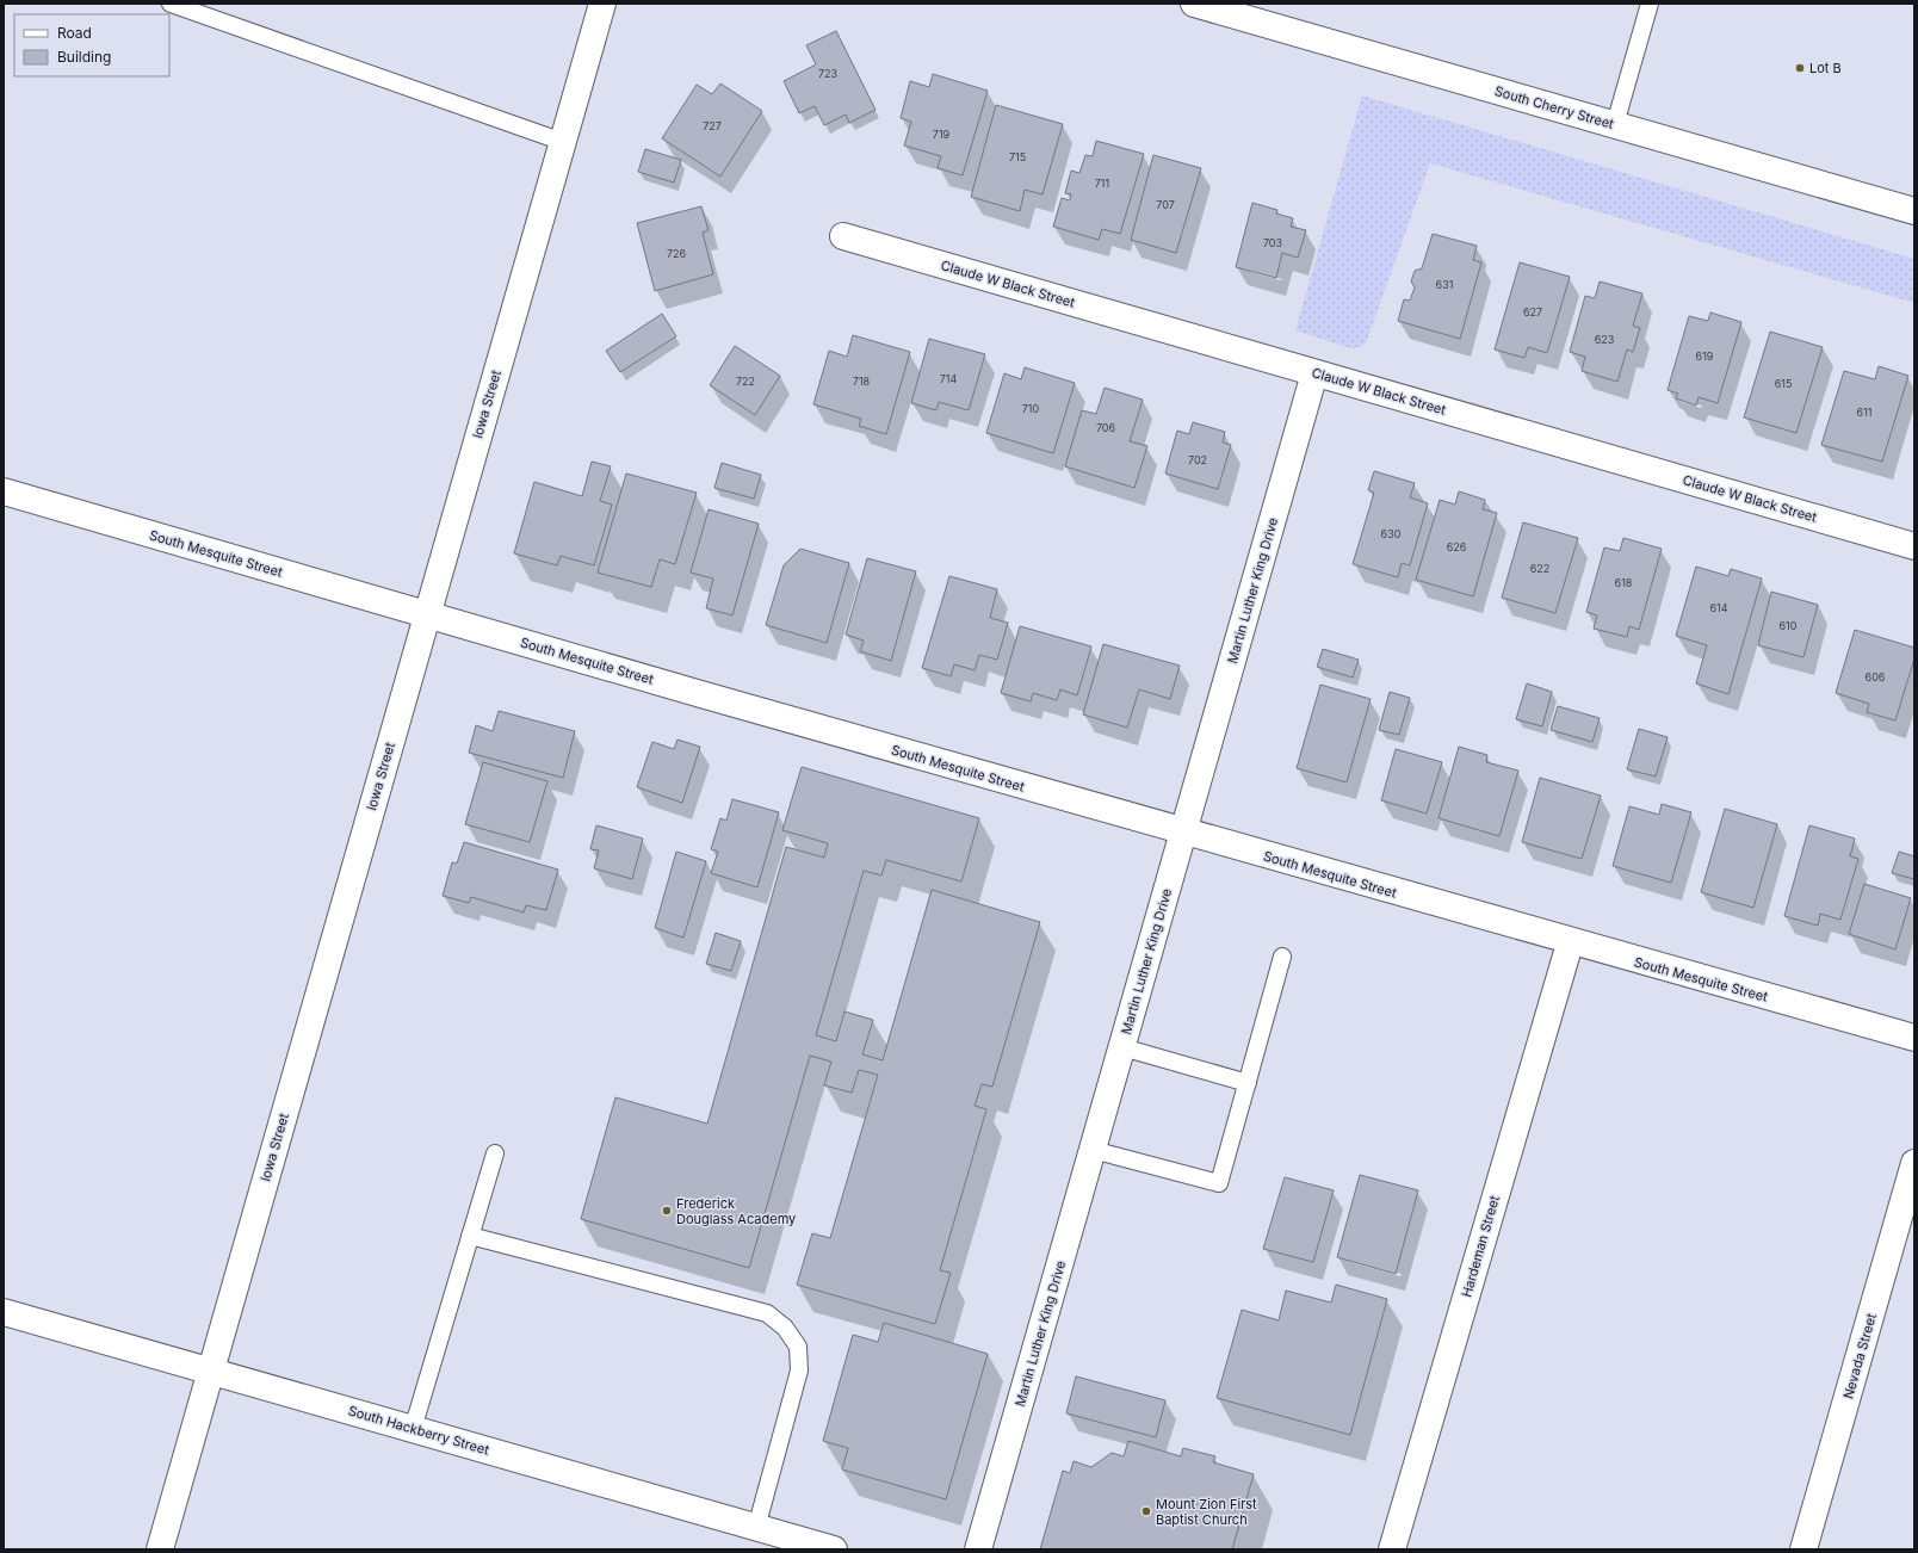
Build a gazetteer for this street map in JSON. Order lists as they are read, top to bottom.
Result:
{
  "streets": {
    "street": [
      "South Cherry Street",
      "Claude W Black Street",
      "Iowa Street",
      "South Mesquite Street",
      "Martin Luther King Drive",
      "Hardeman Street",
      "Nevada Street",
      "South Hackberry Street"
    ]
  },
  "crossings": [
    ["Claude W Black Street", "Martin Luther King Drive"],
    ["Iowa Street", "South Mesquite Street"],
    ["Iowa Street", "South Hackberry Street"],
    ["South Mesquite Street", "Martin Luther King Drive"],
    ["South Mesquite Street", "Hardeman Street"]
  ],
  "places": ["Lot B", "Frederick Douglass Academy", "Mount Zion First Baptist Church"],
  "house_numbers": [
    "723",
    "727",
    "719",
    "715",
    "711",
    "707",
    "703",
    "726",
    "631",
    "627",
    "623",
    "619",
    "714",
    "722",
    "718",
    "615",
    "710",
    "611",
    "706",
    "702",
    "630",
    "626",
    "622",
    "618",
    "614",
    "610",
    "606"
  ],
  "legend": ["Road", "Building"]
}
